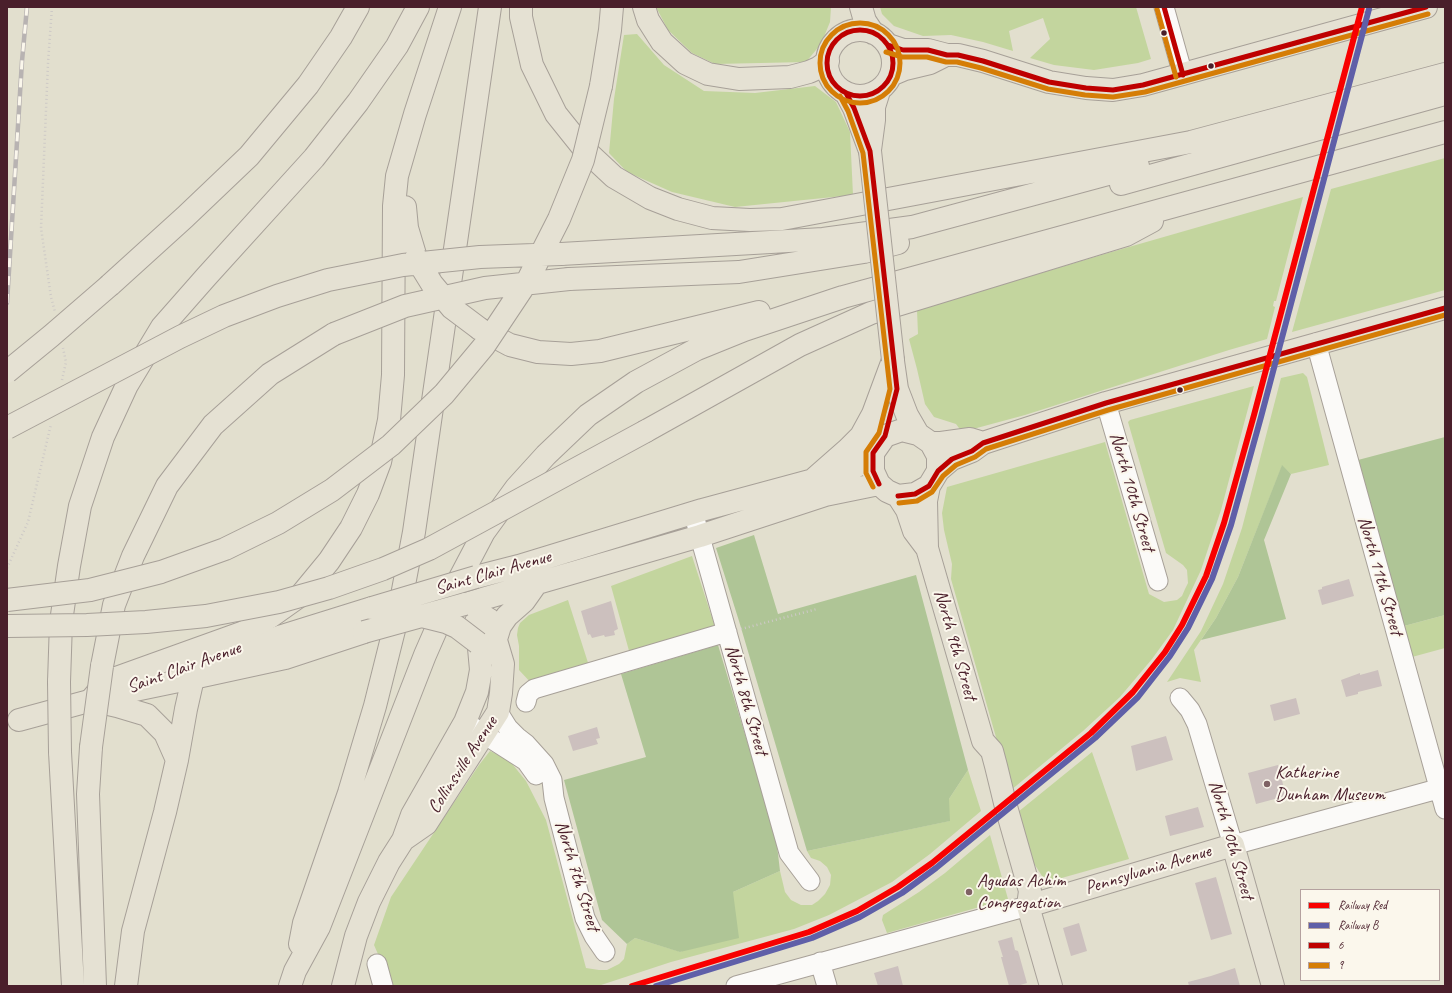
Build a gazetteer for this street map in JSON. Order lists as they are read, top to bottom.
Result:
{
  "streets": {
    "main road": [
      "North 10th Street",
      "Saint Clair Avenue",
      "North 9th Street",
      "Collinsville Avenue",
      "Pennsylvania Avenue"
    ],
    "street": ["North 11th Street", "North 8th Street", "North 7th Street"]
  },
  "crossings": [
    ["North 10th Street", "Pennsylvania Avenue"],
    ["Saint Clair Avenue", "North 9th Street"],
    ["Saint Clair Avenue", "North 8th Street"],
    ["Saint Clair Avenue", "Collinsville Avenue"],
    ["North 11th Street", "Pennsylvania Avenue"],
    ["North 9th Street", "Pennsylvania Avenue"],
    ["Collinsville Avenue", "North 7th Street"]
  ],
  "places": ["Katherine Dunham Museum", "Agudas Achim Congregation"],
  "lines": [
    "rail line Red",
    "transit line 6",
    "rail line B",
    "transit line 9"
  ],
  "legend": [
    "Railway Red",
    "Railway B",
    "6",
    "9"
  ]
}
